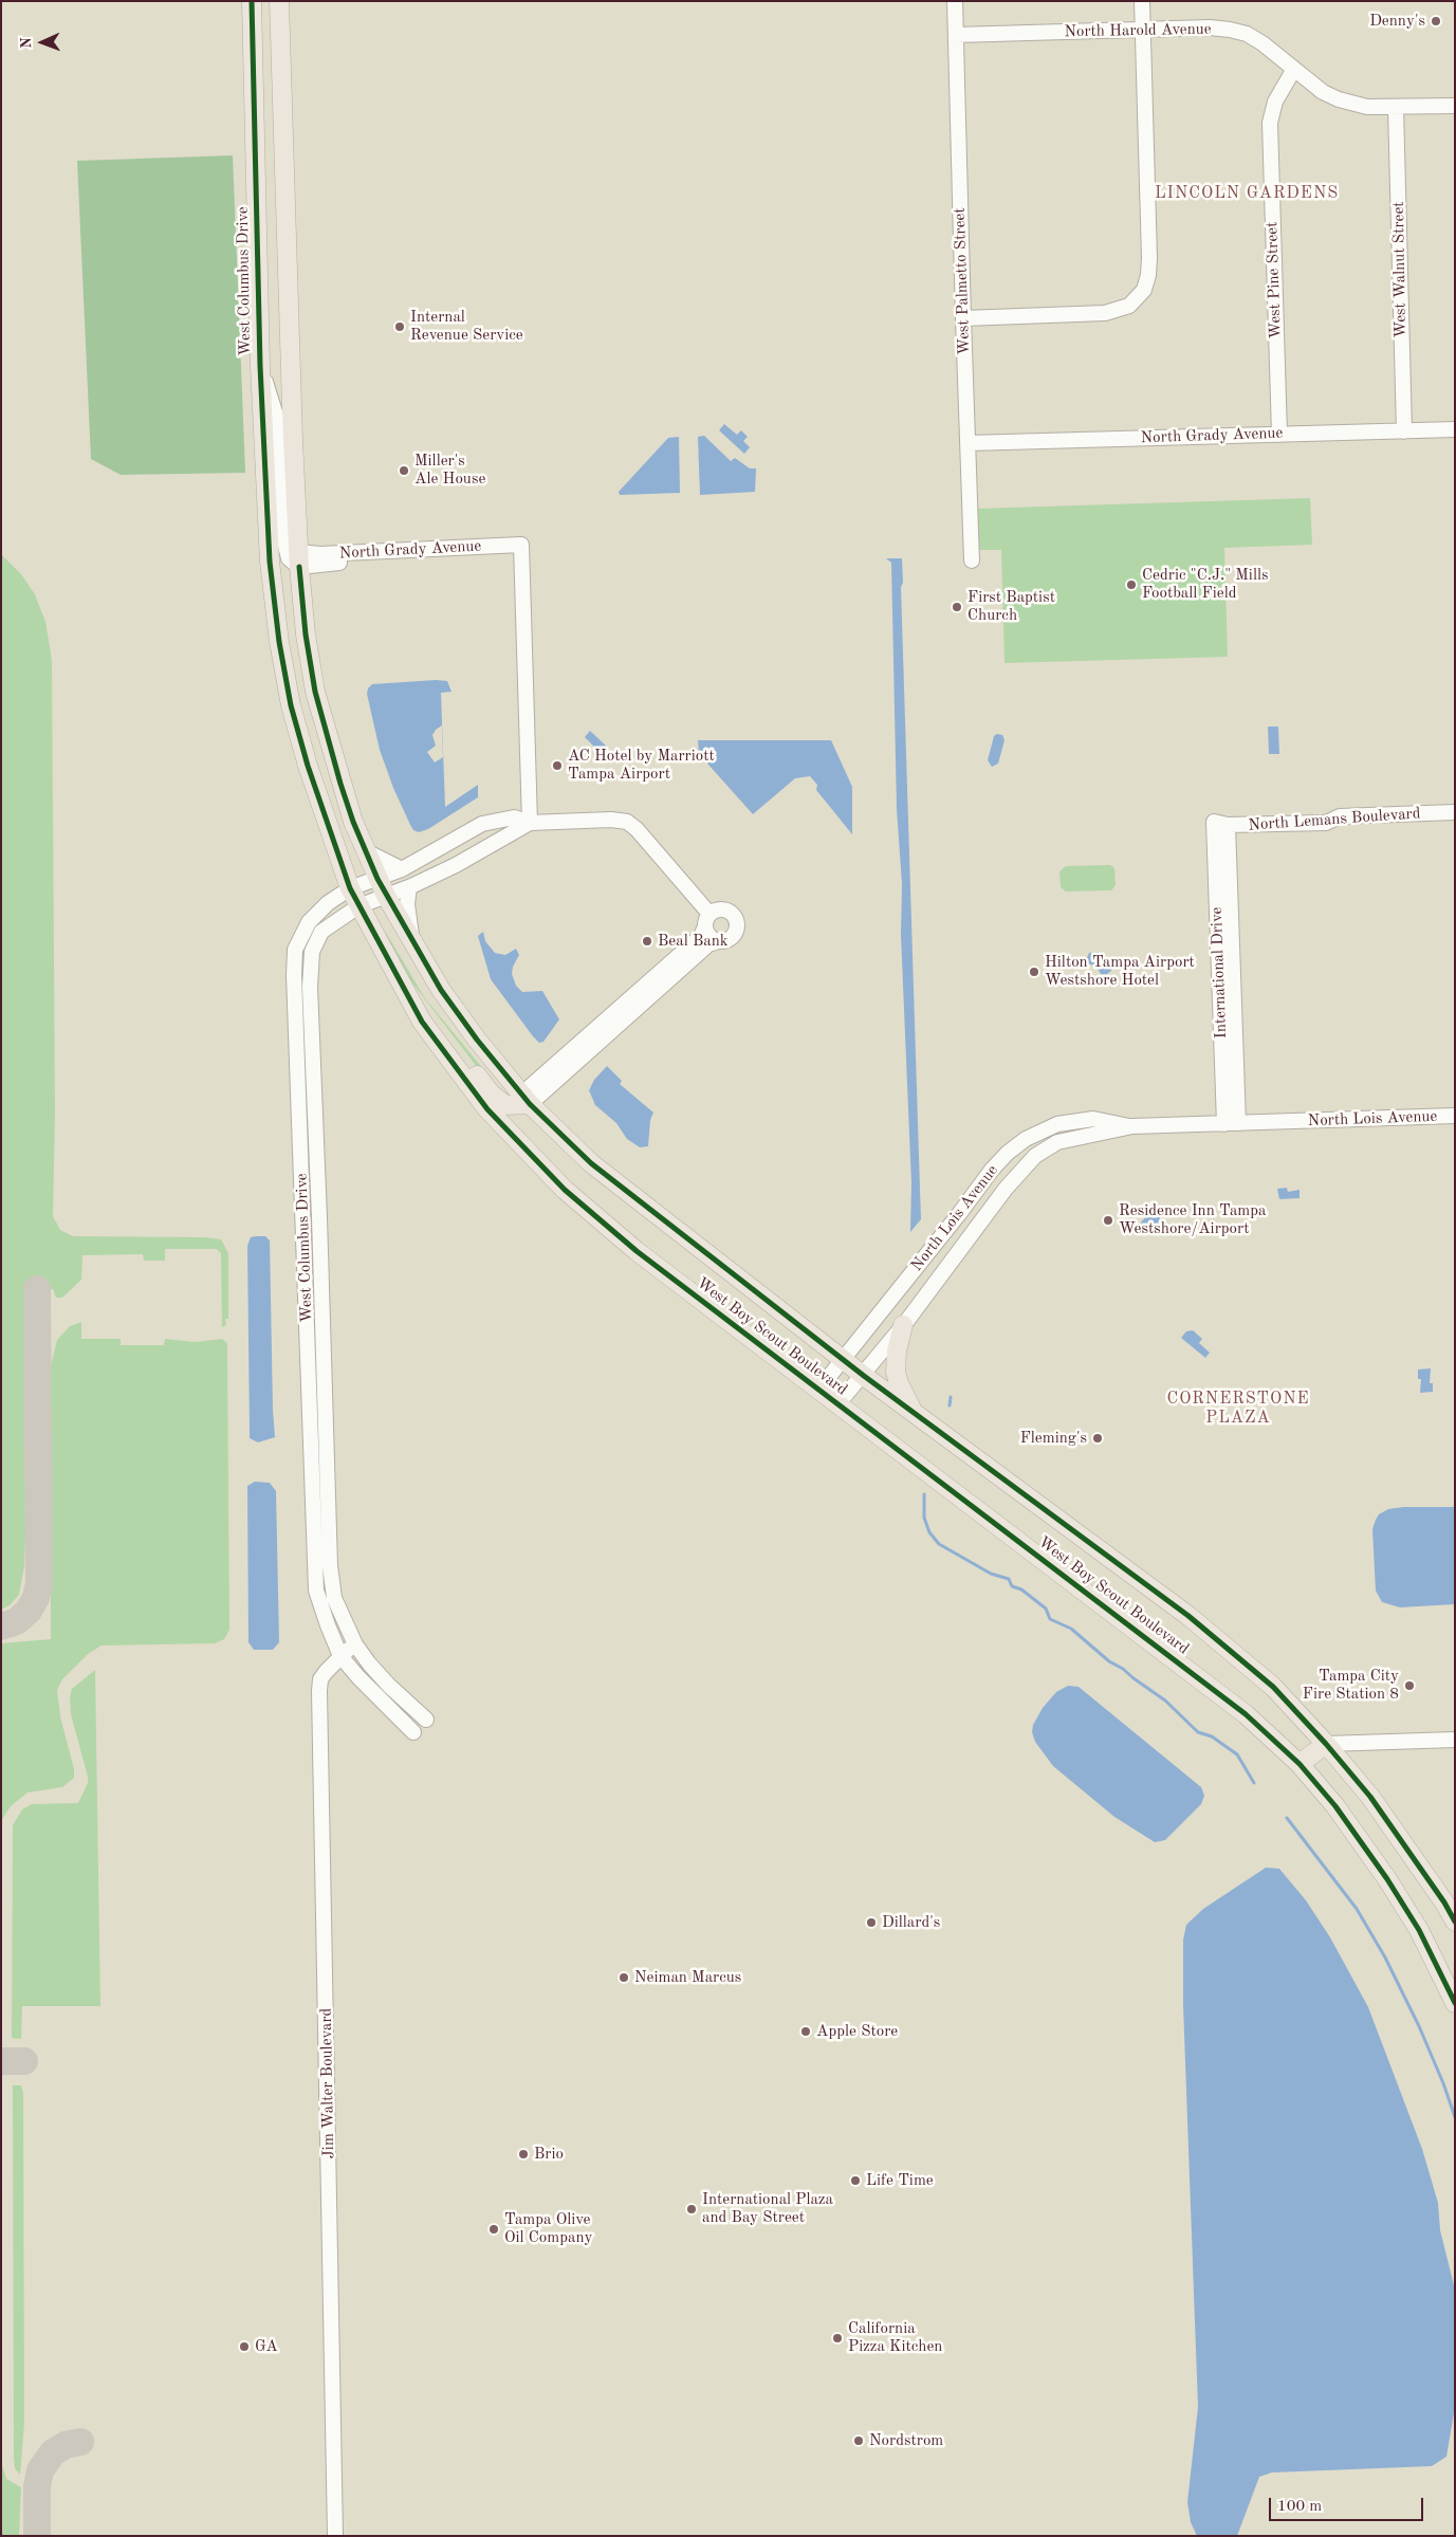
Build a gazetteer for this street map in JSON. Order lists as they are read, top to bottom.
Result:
{
  "streets": {
    "main road": ["West Columbus Drive", "West Boy Scout Boulevard"],
    "street": [
      "North Harold Avenue",
      "West Walnut Street",
      "West Pine Street",
      "West Palmetto Street",
      "North Grady Avenue",
      "North Lemans Boulevard",
      "International Drive",
      "North Lois Avenue",
      "Jim Walter Boulevard"
    ]
  },
  "crossings": [
    ["North Harold Avenue", "West Walnut Street"],
    ["North Harold Avenue", "West Pine Street"],
    ["North Harold Avenue", "West Palmetto Street"],
    ["West Walnut Street", "North Grady Avenue"],
    ["West Pine Street", "North Grady Avenue"],
    ["West Columbus Drive", "North Grady Avenue"],
    ["West Columbus Drive", "West Boy Scout Boulevard"],
    ["West Columbus Drive", "Jim Walter Boulevard"],
    ["West Palmetto Street", "North Grady Avenue"],
    ["North Grady Avenue", "West Boy Scout Boulevard"],
    ["North Lemans Boulevard", "International Drive"],
    ["International Drive", "North Lois Avenue"],
    ["North Lois Avenue", "West Boy Scout Boulevard"]
  ],
  "districts": ["LINCOLN GARDENS", "CORNERSTONE PLAZA"],
  "places": [
    "Denny's",
    "Internal Revenue Service",
    "Miller's Ale House",
    "Cedric \"C.J.\" Mills Football Field",
    "First Baptist Church",
    "AC Hotel by Marriott Tampa Airport",
    "Beal Bank",
    "Hilton Tampa Airport Westshore Hotel",
    "Residence Inn Tampa Westshore/Airport",
    "Fleming's",
    "Tampa City Fire Station 8",
    "Dillard's",
    "Neiman Marcus",
    "Apple Store",
    "Brio",
    "Life Time",
    "International Plaza and Bay Street",
    "Tampa Olive Oil Company",
    "California Pizza Kitchen",
    "GA",
    "Nordstrom"
  ],
  "scale_bar": "100 m",
  "north": "left"
}
